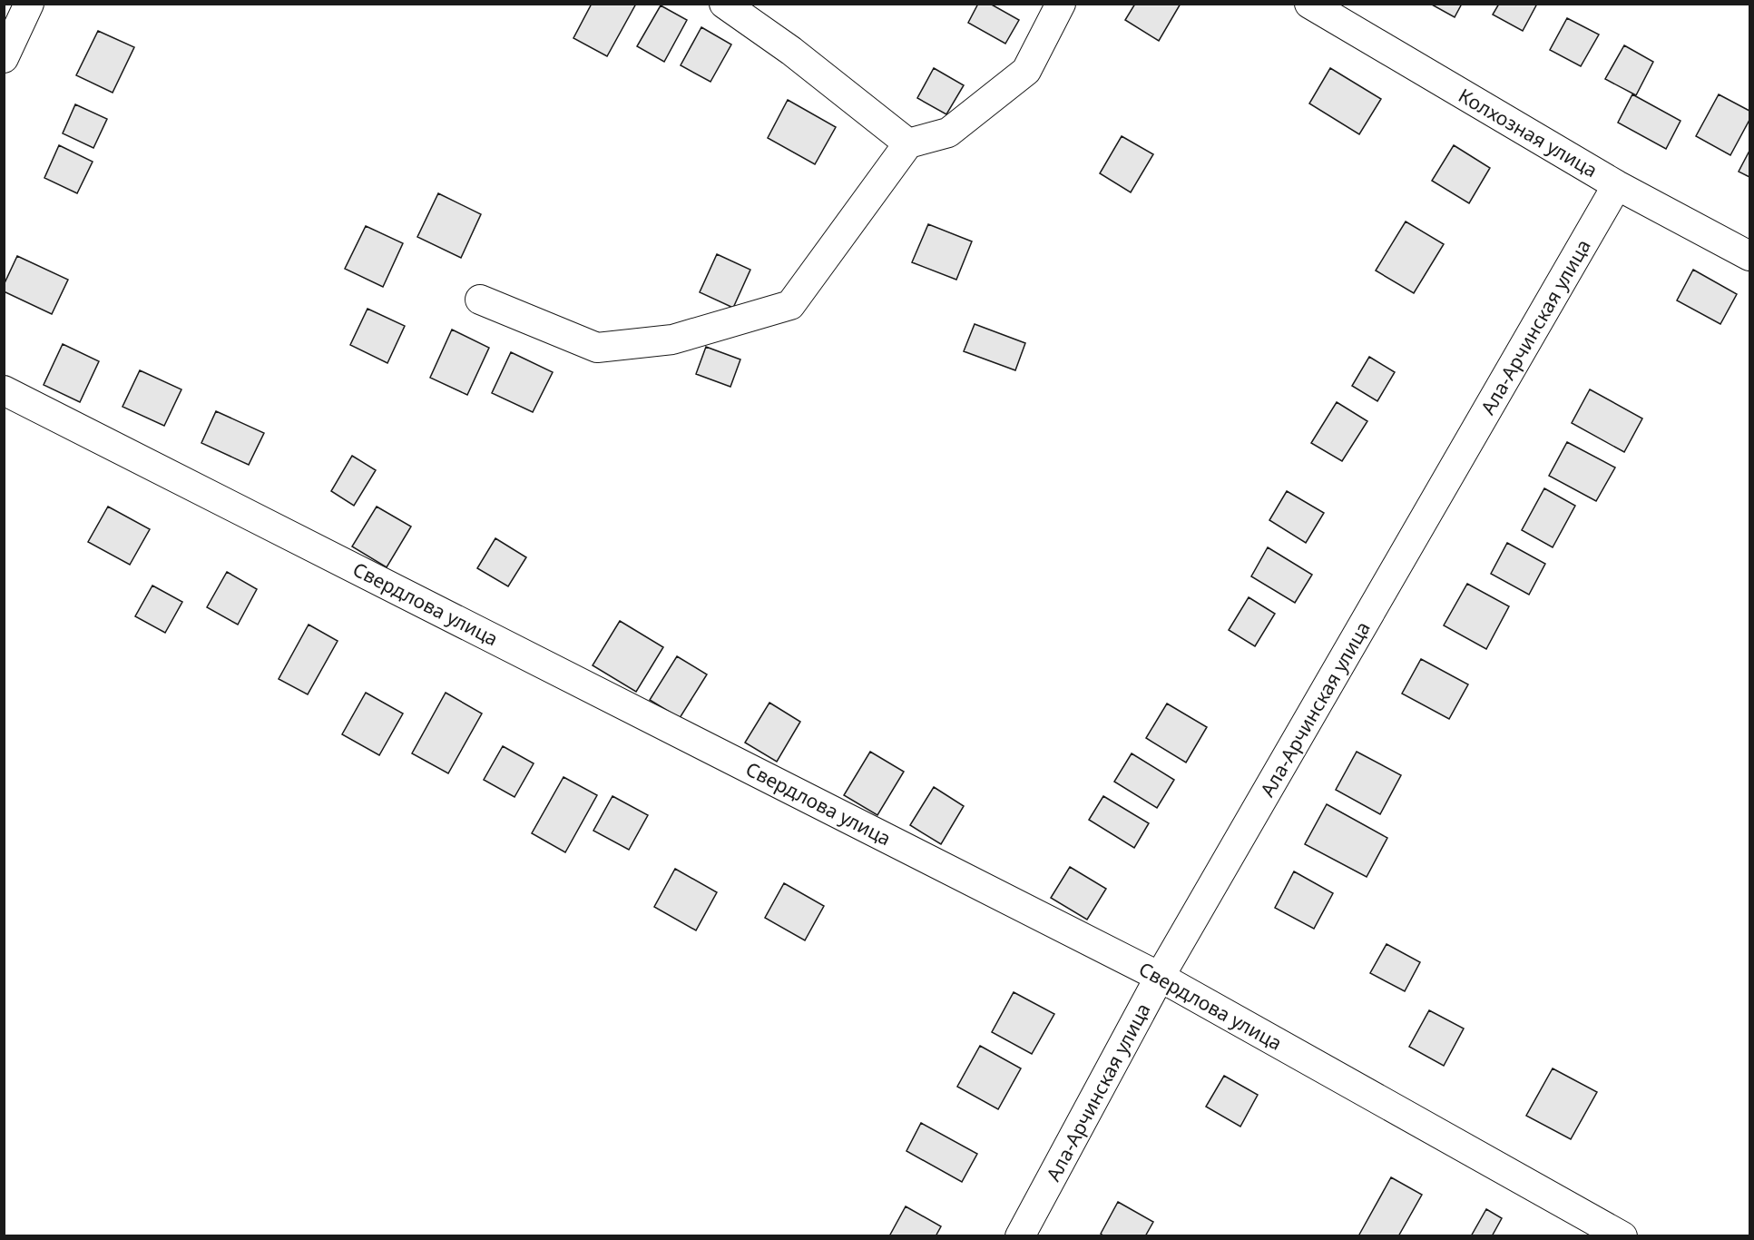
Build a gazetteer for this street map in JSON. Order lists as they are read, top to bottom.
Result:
{
  "streets": {
    "street": ["Колхозная улица", "Ала-Арчинская улица", "Свердлова улица"]
  },
  "crossings": [
    ["Колхозная улица", "Ала-Арчинская улица"],
    ["Ала-Арчинская улица", "Свердлова улица"]
  ]
}
